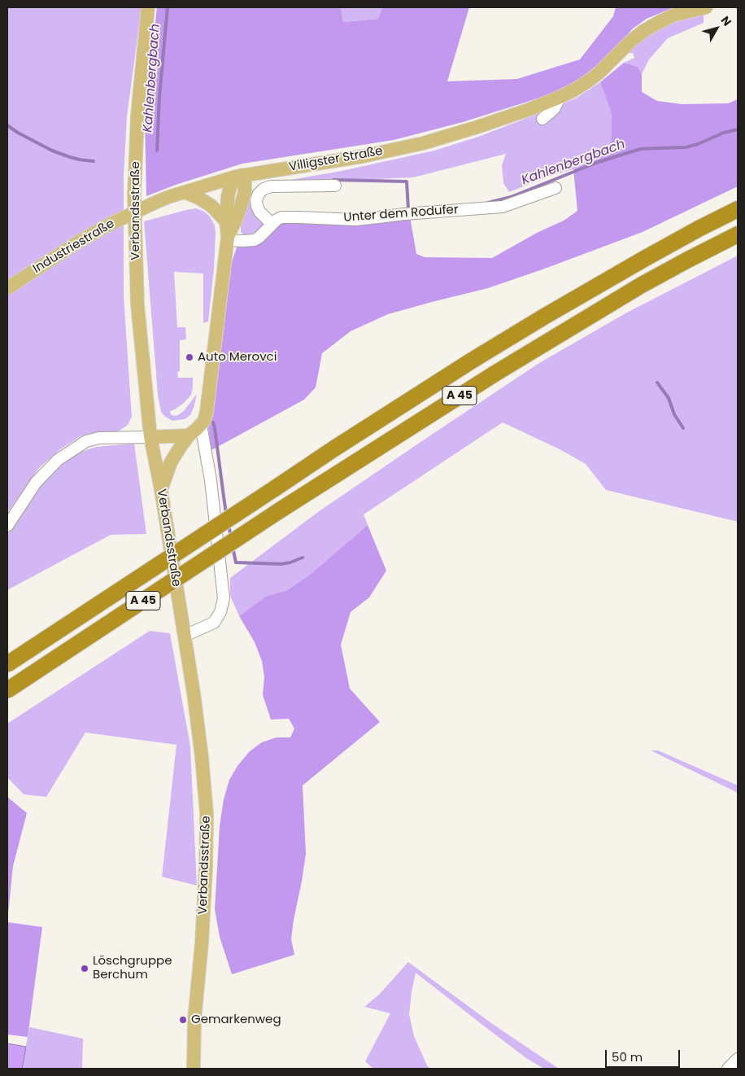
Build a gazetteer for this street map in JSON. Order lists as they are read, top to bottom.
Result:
{
  "streets": {
    "highway": ["A 45"],
    "main road": ["Villigster Straße", "Verbandsstraße", "Industriestraße"],
    "street": ["Unter dem Rodufer"]
  },
  "crossings": [
    ["Villigster Straße", "Industriestraße"]
  ],
  "water": ["Kahlenbergbach"],
  "places": ["Auto Merovci", "Löschgruppe Berchum", "Gemarkenweg"],
  "scale_bar": "50 m",
  "north": "top right"
}
